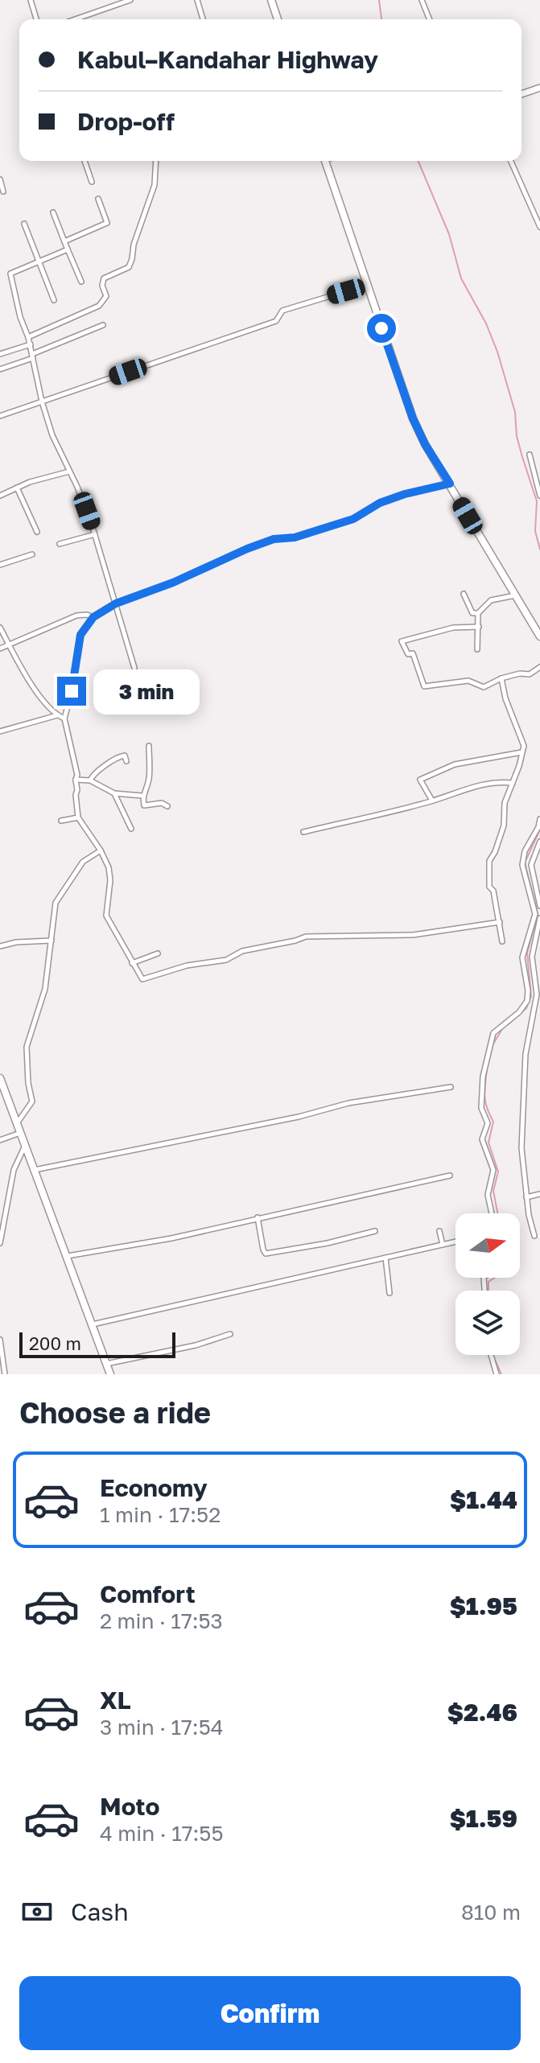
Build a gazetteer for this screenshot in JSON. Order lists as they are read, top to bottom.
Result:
{
  "scale_bar": "200 m",
  "north": "right",
  "page": {
    "banner": ["Kabul–Kandahar Highway", "Drop-off"],
    "bubble": "3 min",
    "scale": "200 m",
    "heading": "Choose a ride",
    "list": [
      {
        "name": "Economy",
        "note": "1 min · 17:52",
        "value": "$1.44"
      },
      {
        "name": "Comfort",
        "note": "2 min · 17:53",
        "value": "$1.95"
      },
      {
        "name": "XL",
        "note": "3 min · 17:54",
        "value": "$2.46"
      },
      {
        "name": "Moto",
        "note": "4 min · 17:55",
        "value": "$1.59"
      }
    ],
    "pay": ["Cash", "810 m"],
    "buttons": "Confirm"
  }
}
